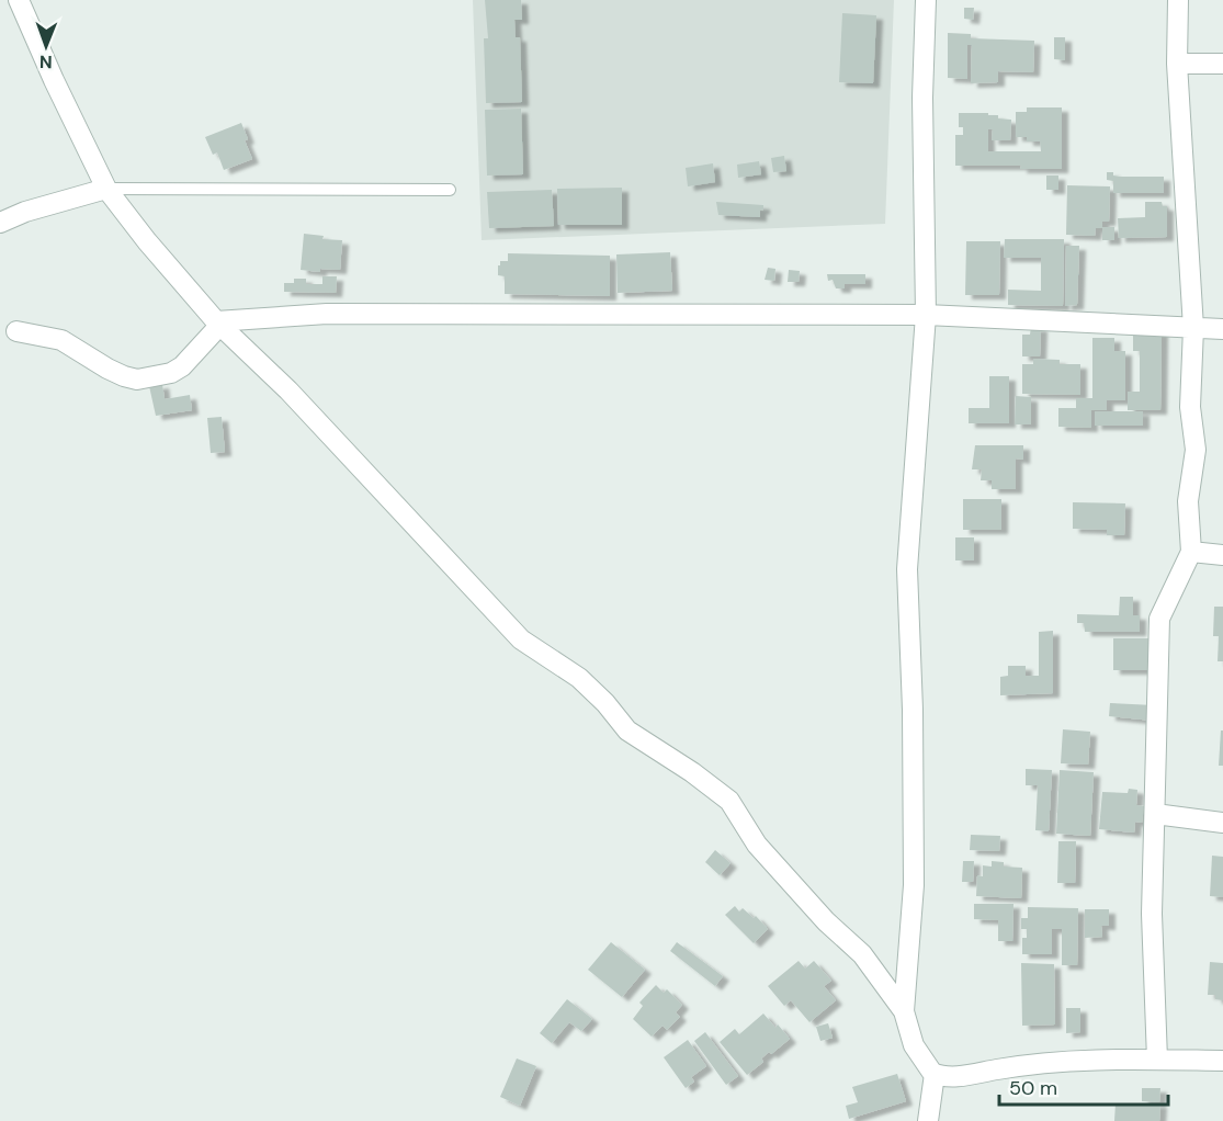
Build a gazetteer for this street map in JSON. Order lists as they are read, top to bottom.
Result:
{
  "scale_bar": "50 m",
  "north": "bottom"
}
